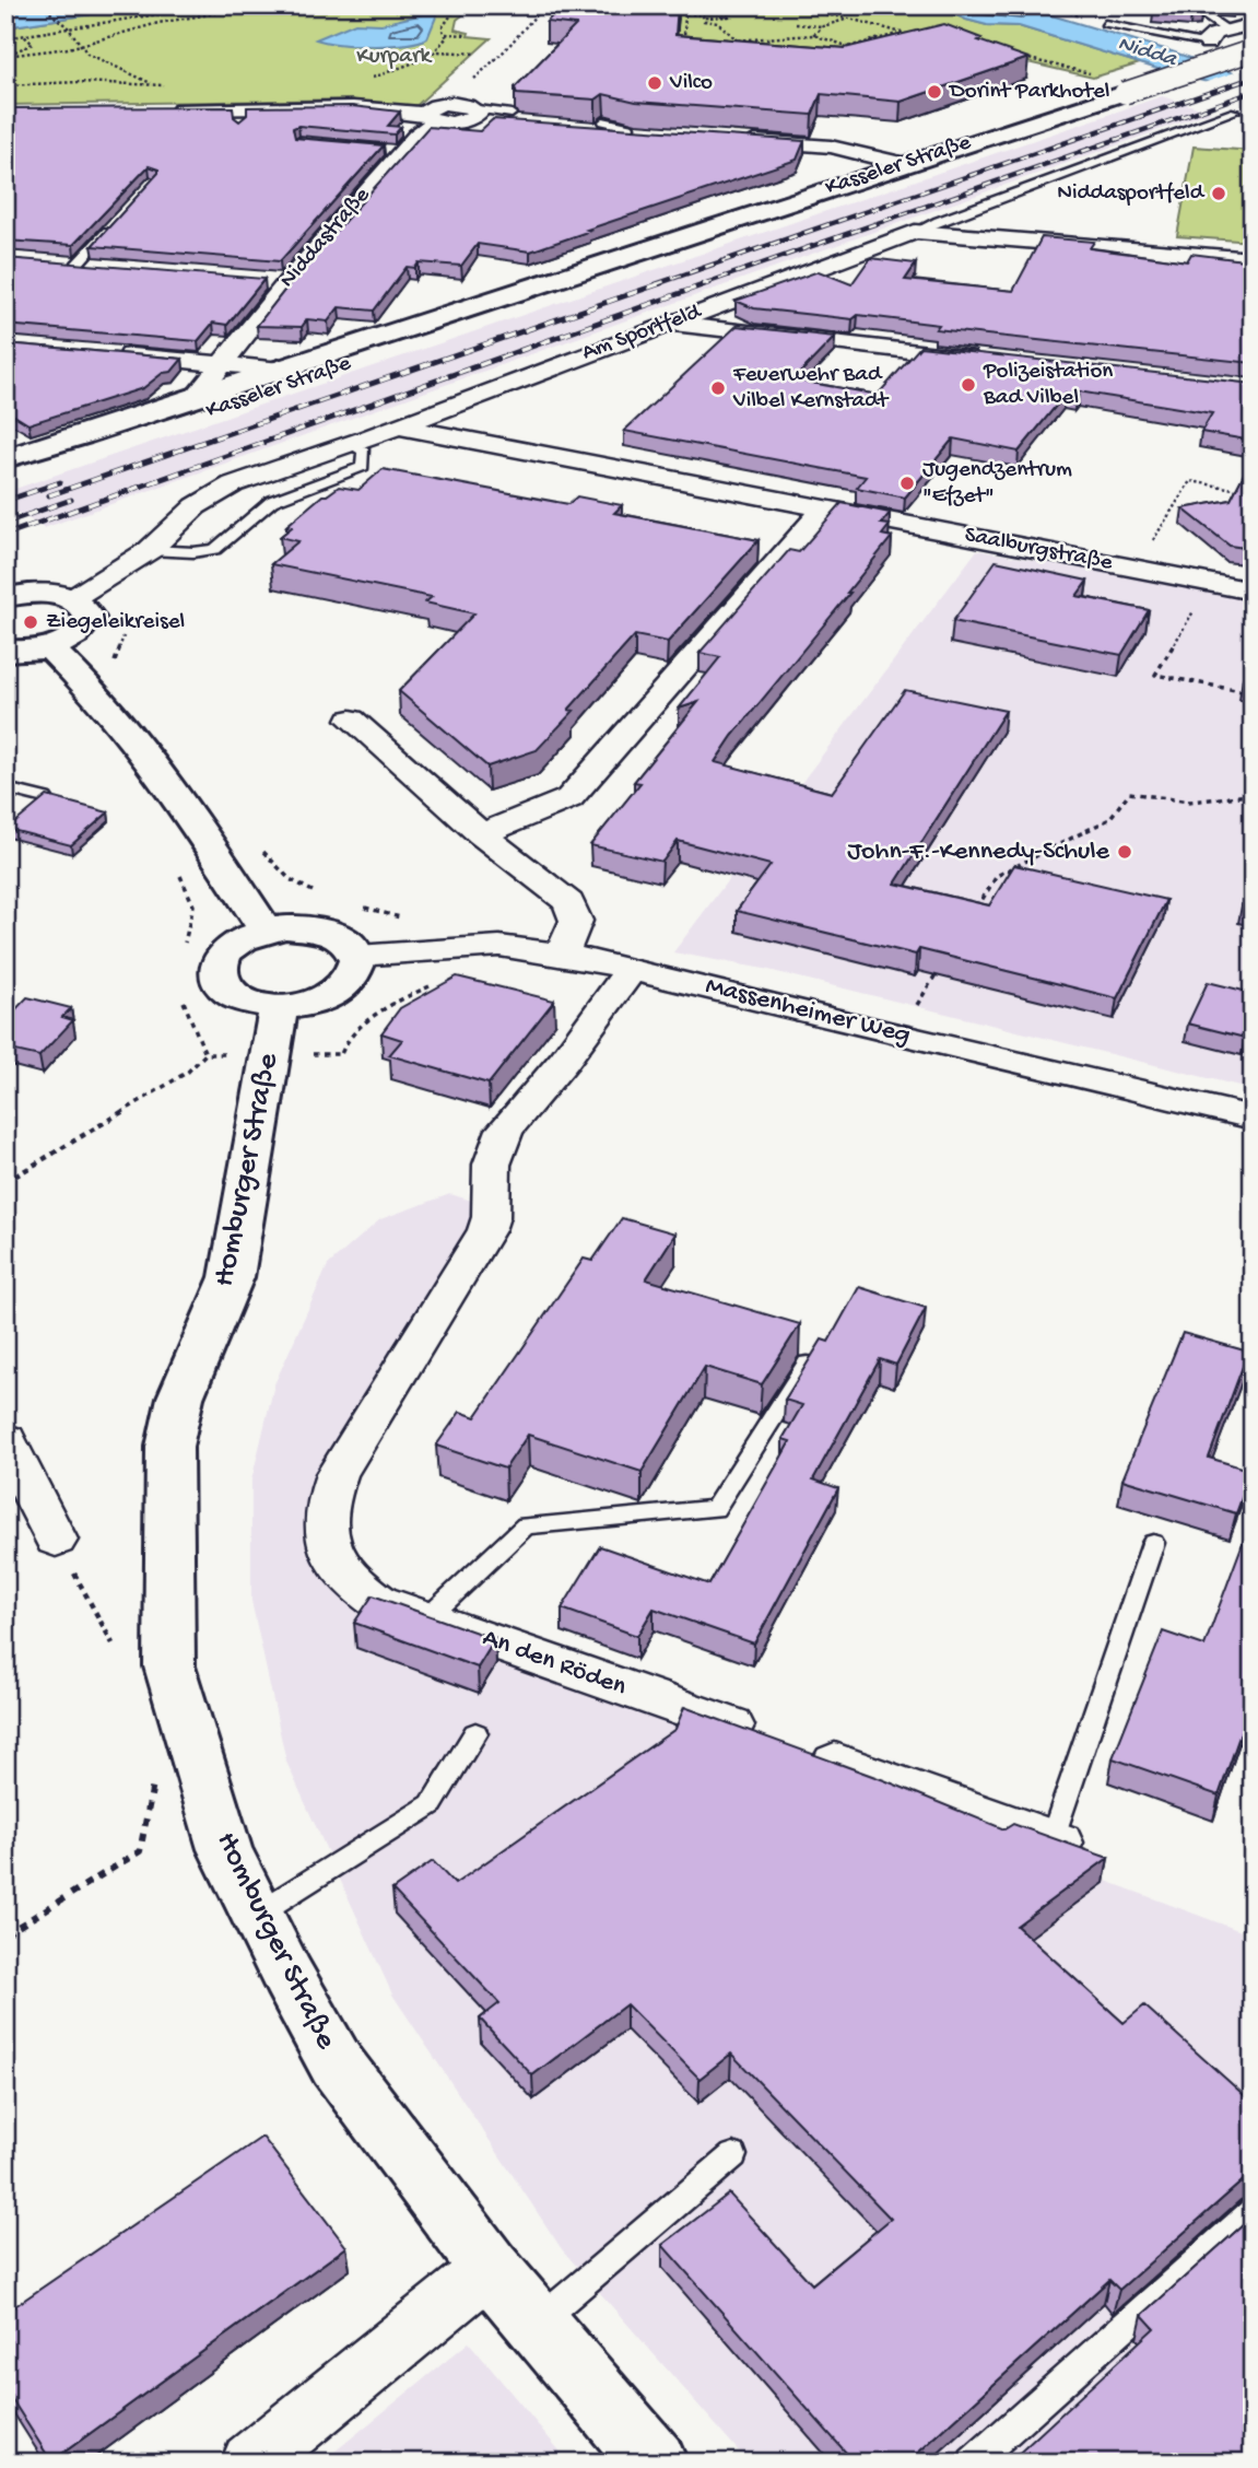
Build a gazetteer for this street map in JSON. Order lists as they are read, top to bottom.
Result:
{
  "streets": {
    "main road": ["Kasseler Straße", "Homburger Straße"],
    "street": [
      "Niddastraße",
      "Am Sportfeld",
      "Saalburgstraße",
      "Massenheimer Weg",
      "An den Röden"
    ]
  },
  "crossings": [
    ["Kasseler Straße", "Niddastraße"],
    ["Am Sportfeld", "Saalburgstraße"],
    ["Massenheimer Weg", "Homburger Straße"],
    ["Massenheimer Weg", "An den Röden"]
  ],
  "water": ["Nidda"],
  "parks": ["Kurpark"],
  "places": [
    "Vilco",
    "Dorint Parkhotel",
    "Niddasportfeld",
    "Polizeistation Bad Vilbel",
    "Feuerwehr Bad Vilbel Kernstadt",
    "Jugendzentrum \"Efzet\"",
    "Ziegeleikreisel",
    "John-F.-Kennedy-Schule"
  ]
}
